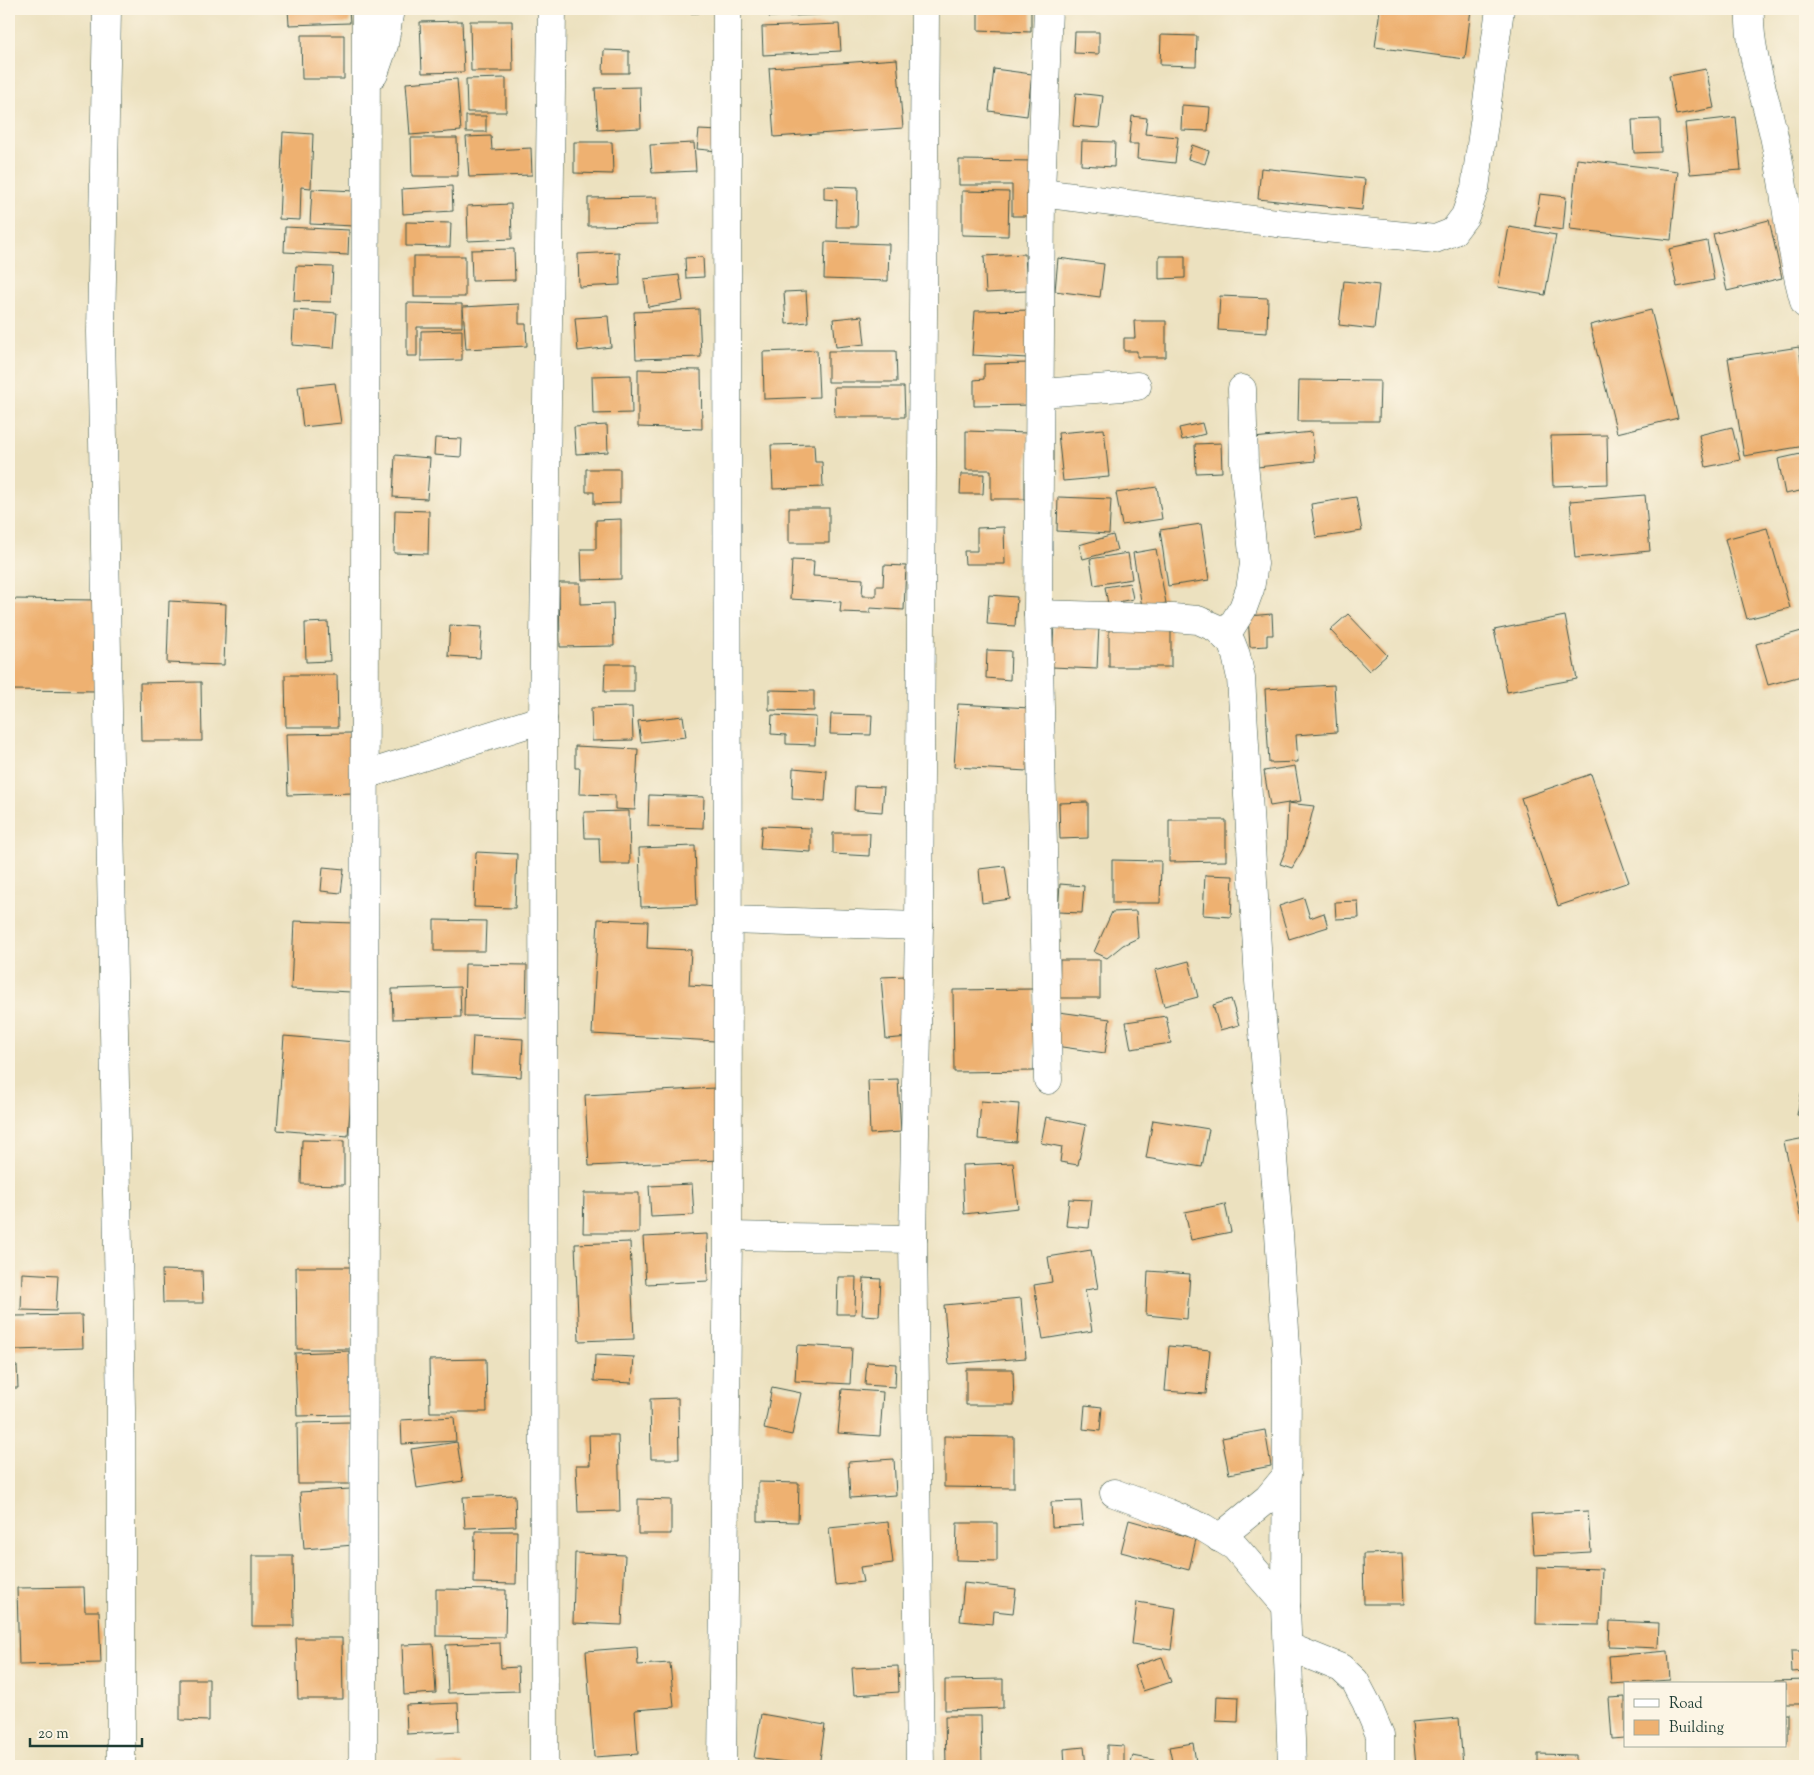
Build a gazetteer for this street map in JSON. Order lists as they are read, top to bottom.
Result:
{
  "legend": ["Road", "Building"],
  "scale_bar": "20 m"
}
